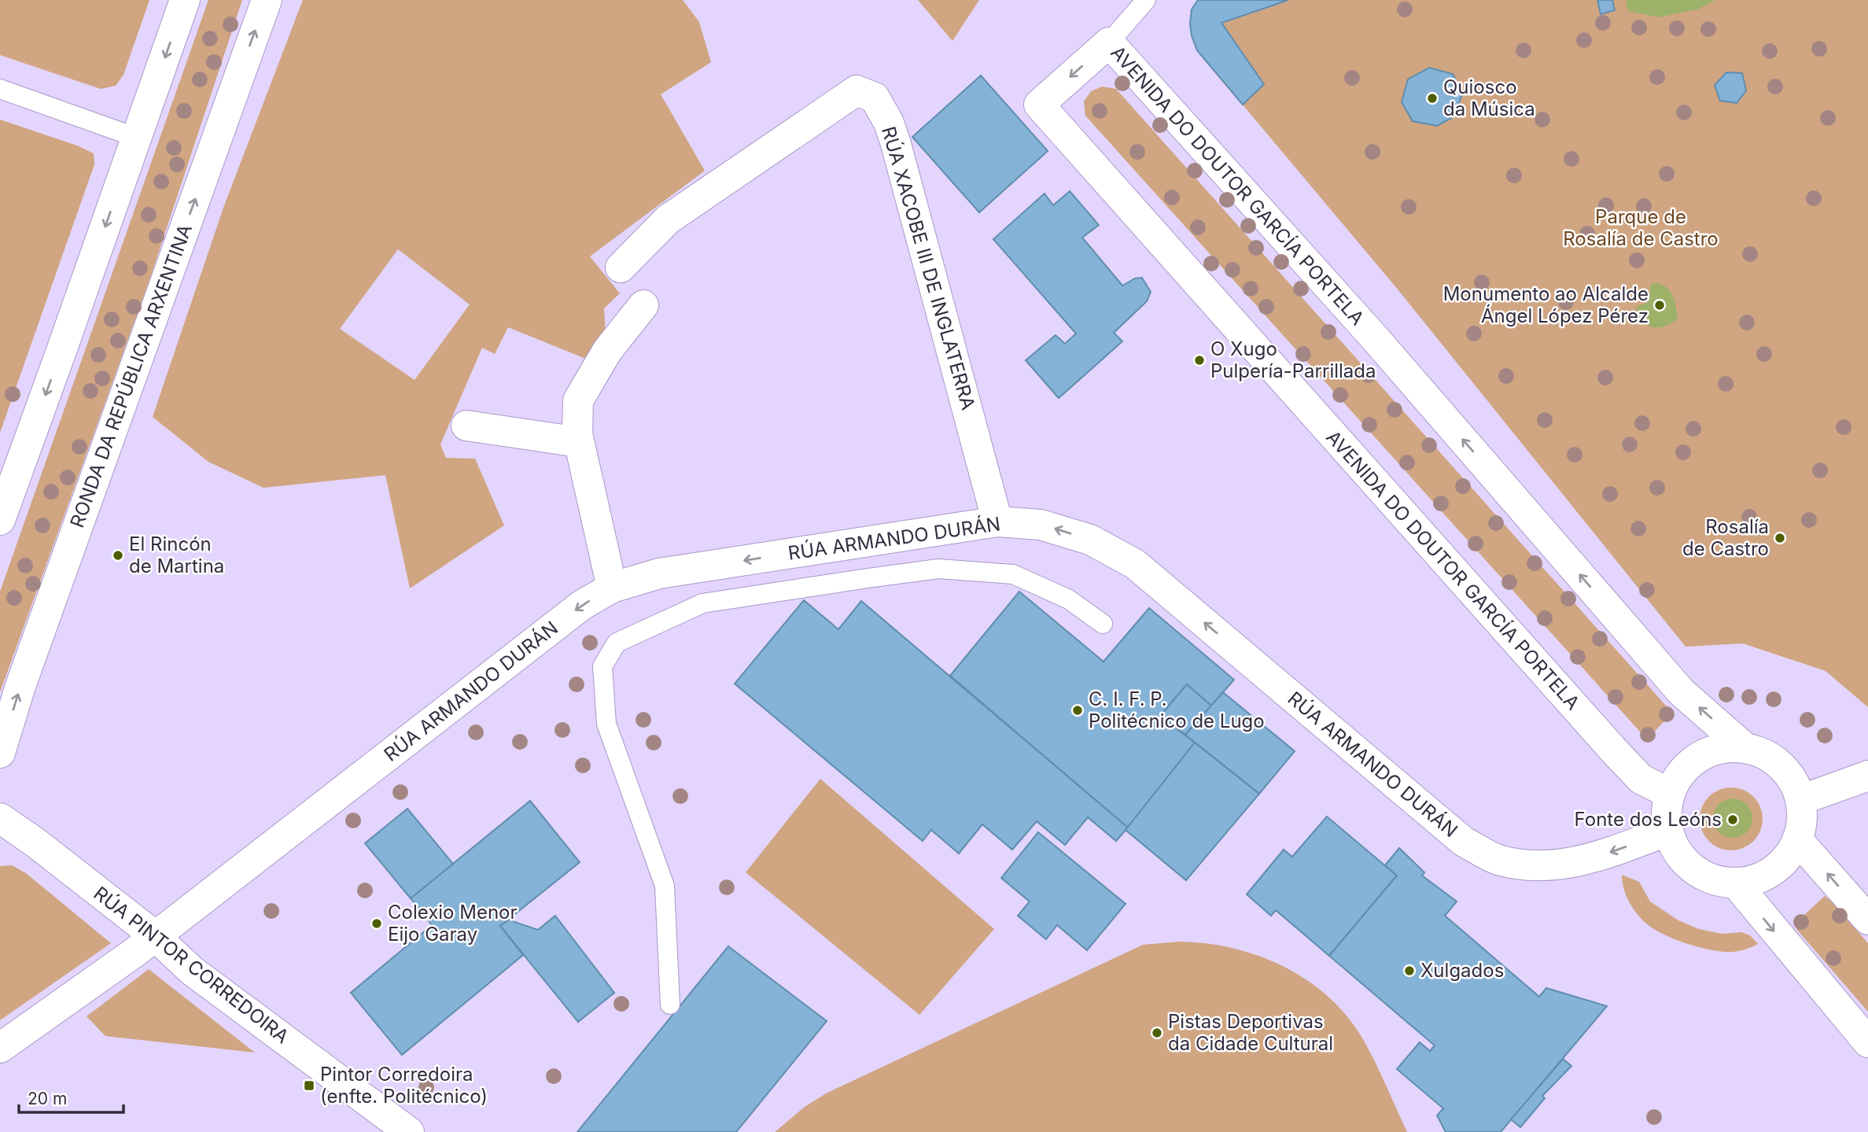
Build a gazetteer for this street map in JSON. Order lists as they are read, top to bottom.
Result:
{
  "streets": {
    "street": [
      "AVENIDA DO DOUTOR GARCÍA PORTELA",
      "RÚA XACOBE III DE INGLATERRA",
      "RONDA DA REPÚBLICA ARXENTINA",
      "RÚA ARMANDO DURÁN",
      "RÚA PINTOR CORREDOIRA"
    ]
  },
  "crossings": [
    ["AVENIDA DO DOUTOR GARCÍA PORTELA", "RÚA ARMANDO DURÁN"],
    ["RÚA XACOBE III DE INGLATERRA", "RÚA ARMANDO DURÁN"],
    ["RÚA ARMANDO DURÁN", "RÚA PINTOR CORREDOIRA"]
  ],
  "one_way": ["RÚA ARMANDO DURÁN"],
  "parks": ["Parque de Rosalía de Castro"],
  "places": {
    "other": [
      "Quiosco da Música",
      "Monumento ao Alcalde Ángel López Pérez",
      "O Xugo Pulpería-Parrillada",
      "Rosalía de Castro",
      "El Rincón de Martina",
      "C. I. F. P. Politécnico de Lugo",
      "Fonte dos Leóns",
      "Colexio Menor Eijo Garay",
      "Xulgados",
      "Pistas Deportivas da Cidade Cultural"
    ],
    "transit": ["Pintor Corredoira (enfte. Politécnico)"]
  },
  "scale_bar": "20 m"
}
